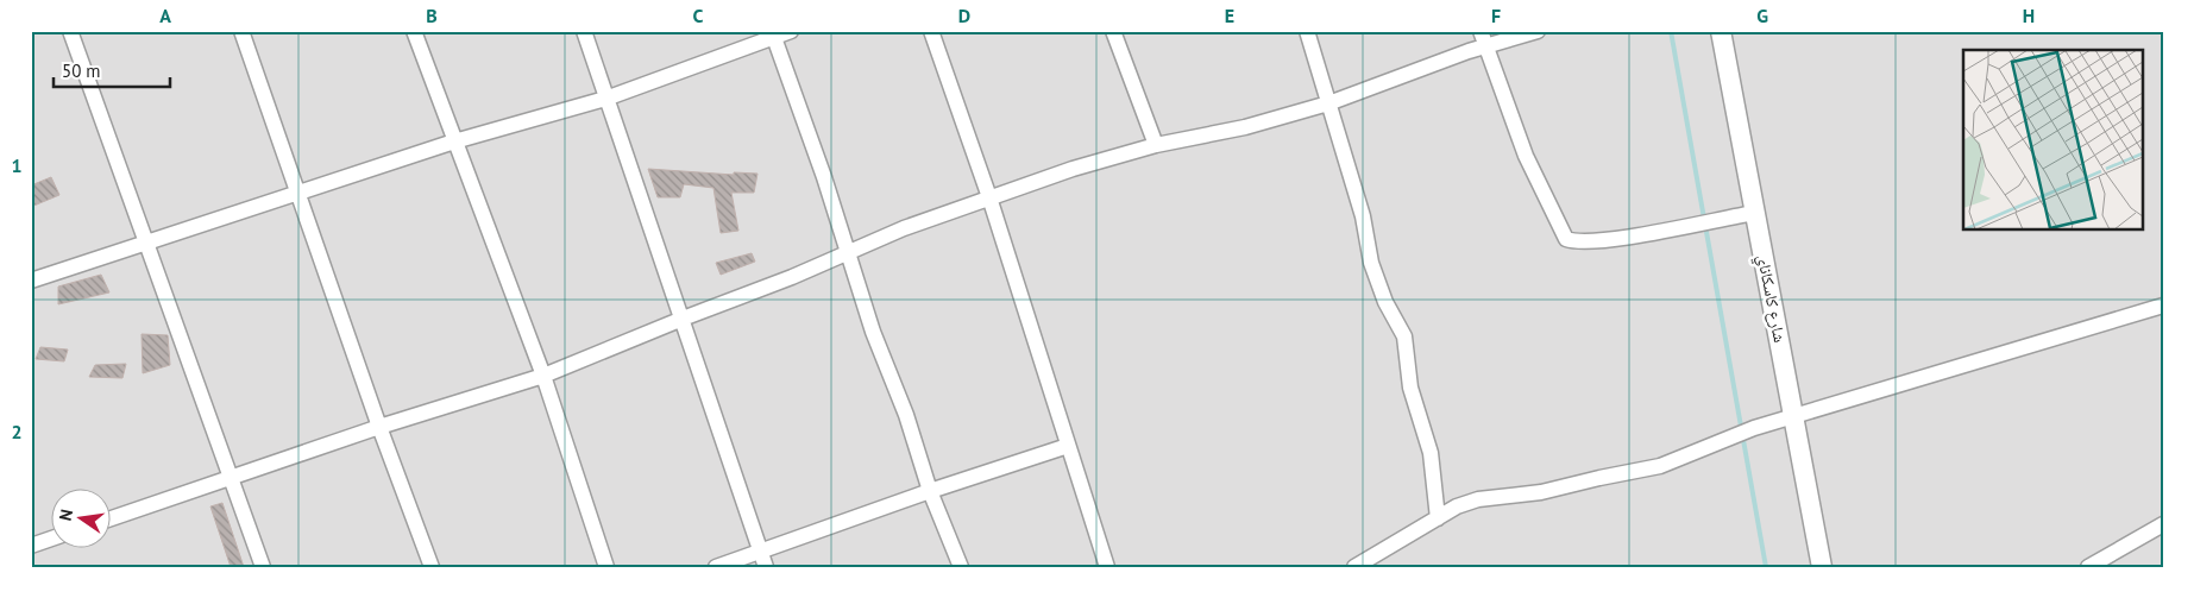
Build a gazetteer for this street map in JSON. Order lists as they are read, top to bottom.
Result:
{
  "streets": {
    "street": ["شارع كاسكاناي"]
  },
  "scale_bar": "50 m",
  "north": "left",
  "grid": {
    "columns": [
      "A",
      "B",
      "C",
      "D",
      "E",
      "F",
      "G",
      "H"
    ],
    "rows": ["1", "2"]
  }
}
